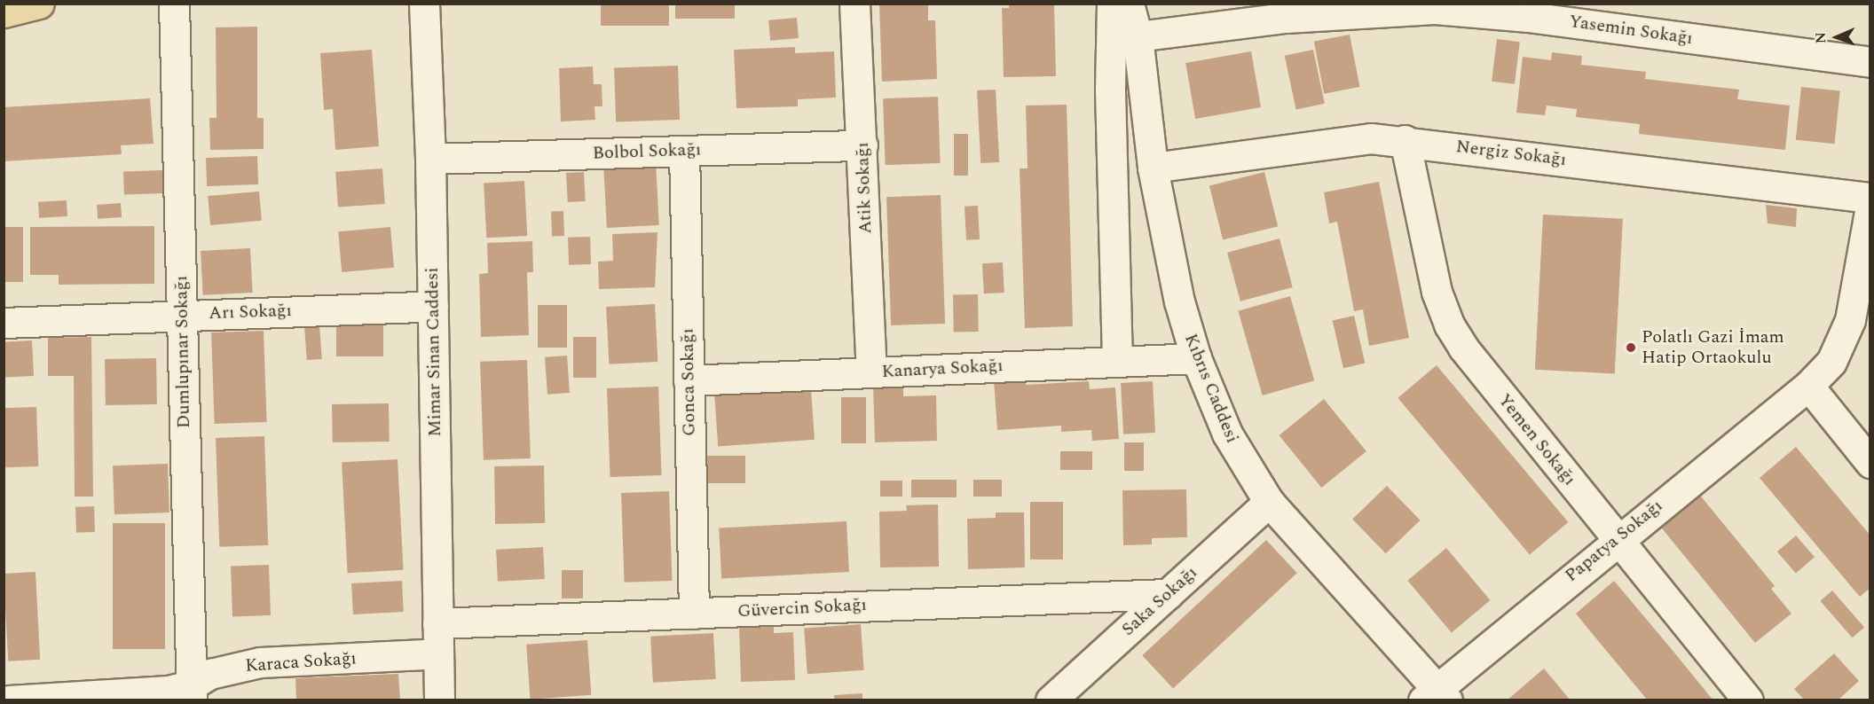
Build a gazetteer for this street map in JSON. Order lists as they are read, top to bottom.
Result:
{
  "streets": {
    "street": [
      "Yasemin Sokağı",
      "Bolbol Sokağı",
      "Nergiz Sokağı",
      "Atik Sokağı",
      "Arı Sokağı",
      "Dumlupınar Sokağı",
      "Mimar Sinan Caddesi",
      "Kanarya Sokağı",
      "Gonca Sokağı",
      "Kıbrıs Caddesi",
      "Yemen Sokağı",
      "Papatya Sokağı",
      "Saka Sokağı",
      "Güvercin Sokağı",
      "Karaca Sokağı"
    ]
  },
  "crossings": [
    ["Yasemin Sokağı", "Kıbrıs Caddesi"],
    ["Bolbol Sokağı", "Atik Sokağı"],
    ["Bolbol Sokağı", "Mimar Sinan Caddesi"],
    ["Bolbol Sokağı", "Gonca Sokağı"],
    ["Nergiz Sokağı", "Kıbrıs Caddesi"],
    ["Nergiz Sokağı", "Yemen Sokağı"],
    ["Atik Sokağı", "Kanarya Sokağı"],
    ["Arı Sokağı", "Dumlupınar Sokağı"],
    ["Arı Sokağı", "Mimar Sinan Caddesi"],
    ["Dumlupınar Sokağı", "Karaca Sokağı"],
    ["Mimar Sinan Caddesi", "Güvercin Sokağı"],
    ["Mimar Sinan Caddesi", "Karaca Sokağı"],
    ["Kanarya Sokağı", "Gonca Sokağı"],
    ["Kanarya Sokağı", "Kıbrıs Caddesi"],
    ["Gonca Sokağı", "Güvercin Sokağı"],
    ["Kıbrıs Caddesi", "Papatya Sokağı"],
    ["Kıbrıs Caddesi", "Saka Sokağı"],
    ["Yemen Sokağı", "Papatya Sokağı"],
    ["Saka Sokağı", "Güvercin Sokağı"]
  ],
  "places": ["Polatlı Gazi İmam Hatip Ortaokulu"],
  "north": "left"
}
